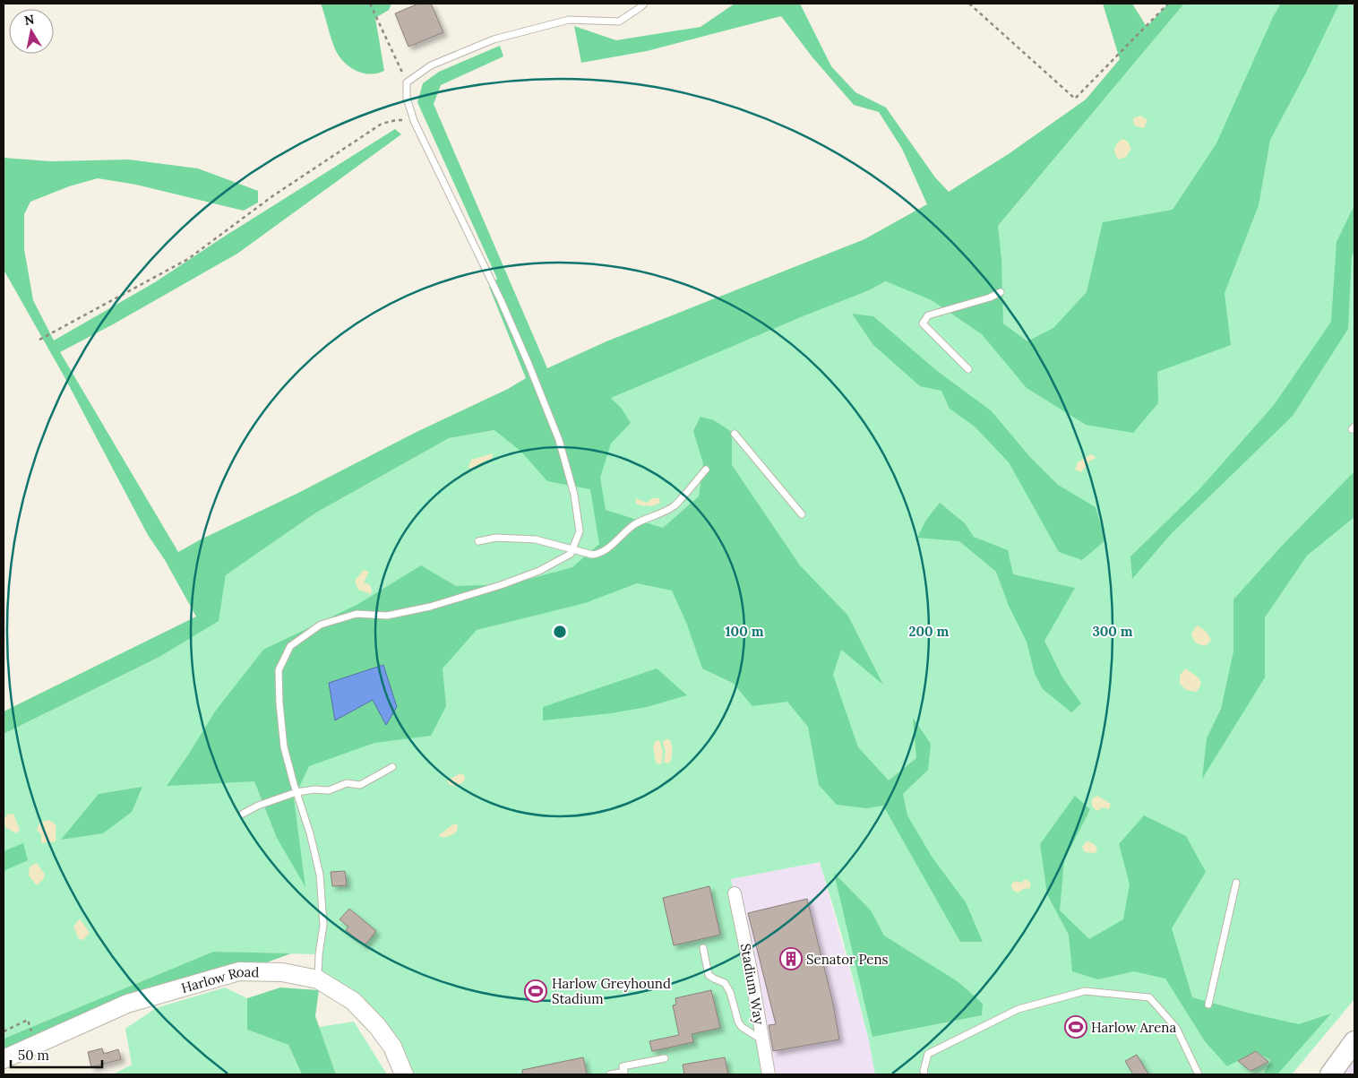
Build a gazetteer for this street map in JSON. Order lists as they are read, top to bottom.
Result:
{
  "streets": {
    "street": ["Harlow Road", "Stadium Way"]
  },
  "places": {
    "building": ["Senator Pens"],
    "sports": ["Harlow Greyhound Stadium", "Harlow Arena"]
  },
  "scale_bar": "50 m",
  "north": "top",
  "rings": ["100 m", "200 m", "300 m"]
}
